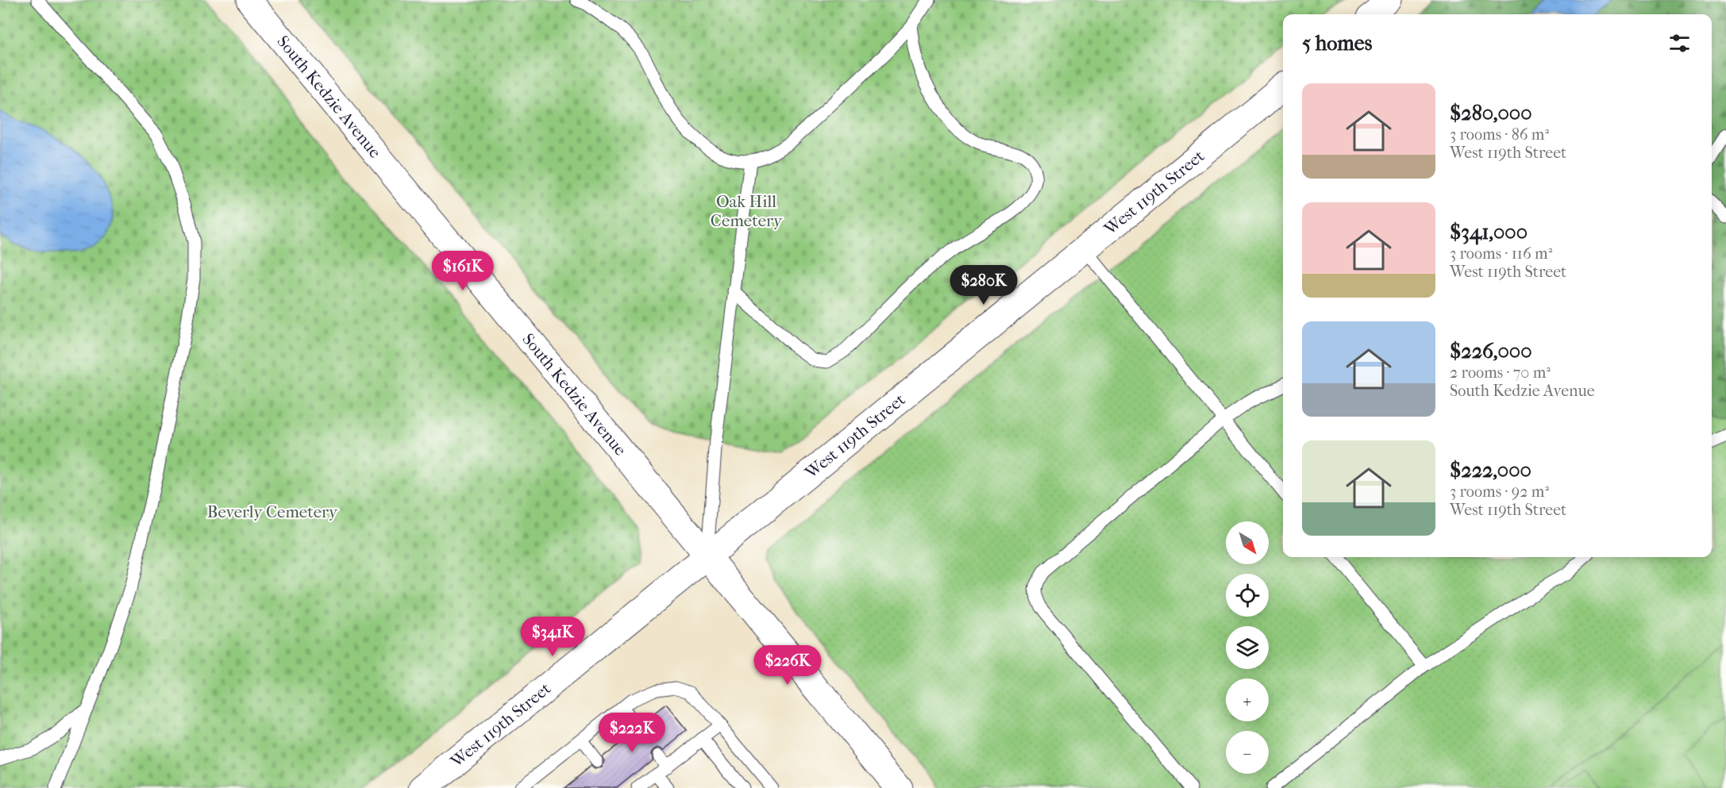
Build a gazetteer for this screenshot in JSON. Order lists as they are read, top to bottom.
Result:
{
  "streets": {
    "street": ["South Kedzie Avenue", "West 119th Street"]
  },
  "crossings": [
    ["South Kedzie Avenue", "West 119th Street"]
  ],
  "parks": ["Oak Hill Cemetery", "Beverly Cemetery"],
  "north": "bottom right",
  "page": {
    "heading": "5 homes",
    "list": [
      {
        "name": "$280,000",
        "note": "3 rooms · 86 m² · West 119th Street"
      },
      {
        "name": "$341,000",
        "note": "3 rooms · 116 m² · West 119th Street"
      },
      {
        "name": "$226,000",
        "note": "2 rooms · 70 m² · South Kedzie Avenue"
      },
      {
        "name": "$222,000",
        "note": "3 rooms · 92 m² · West 119th Street"
      }
    ],
    "price": [
      "$161K",
      "$280K",
      "$341K",
      "$226K",
      "$222K"
    ],
    "map_buttons": ["+", "−"]
  }
}
